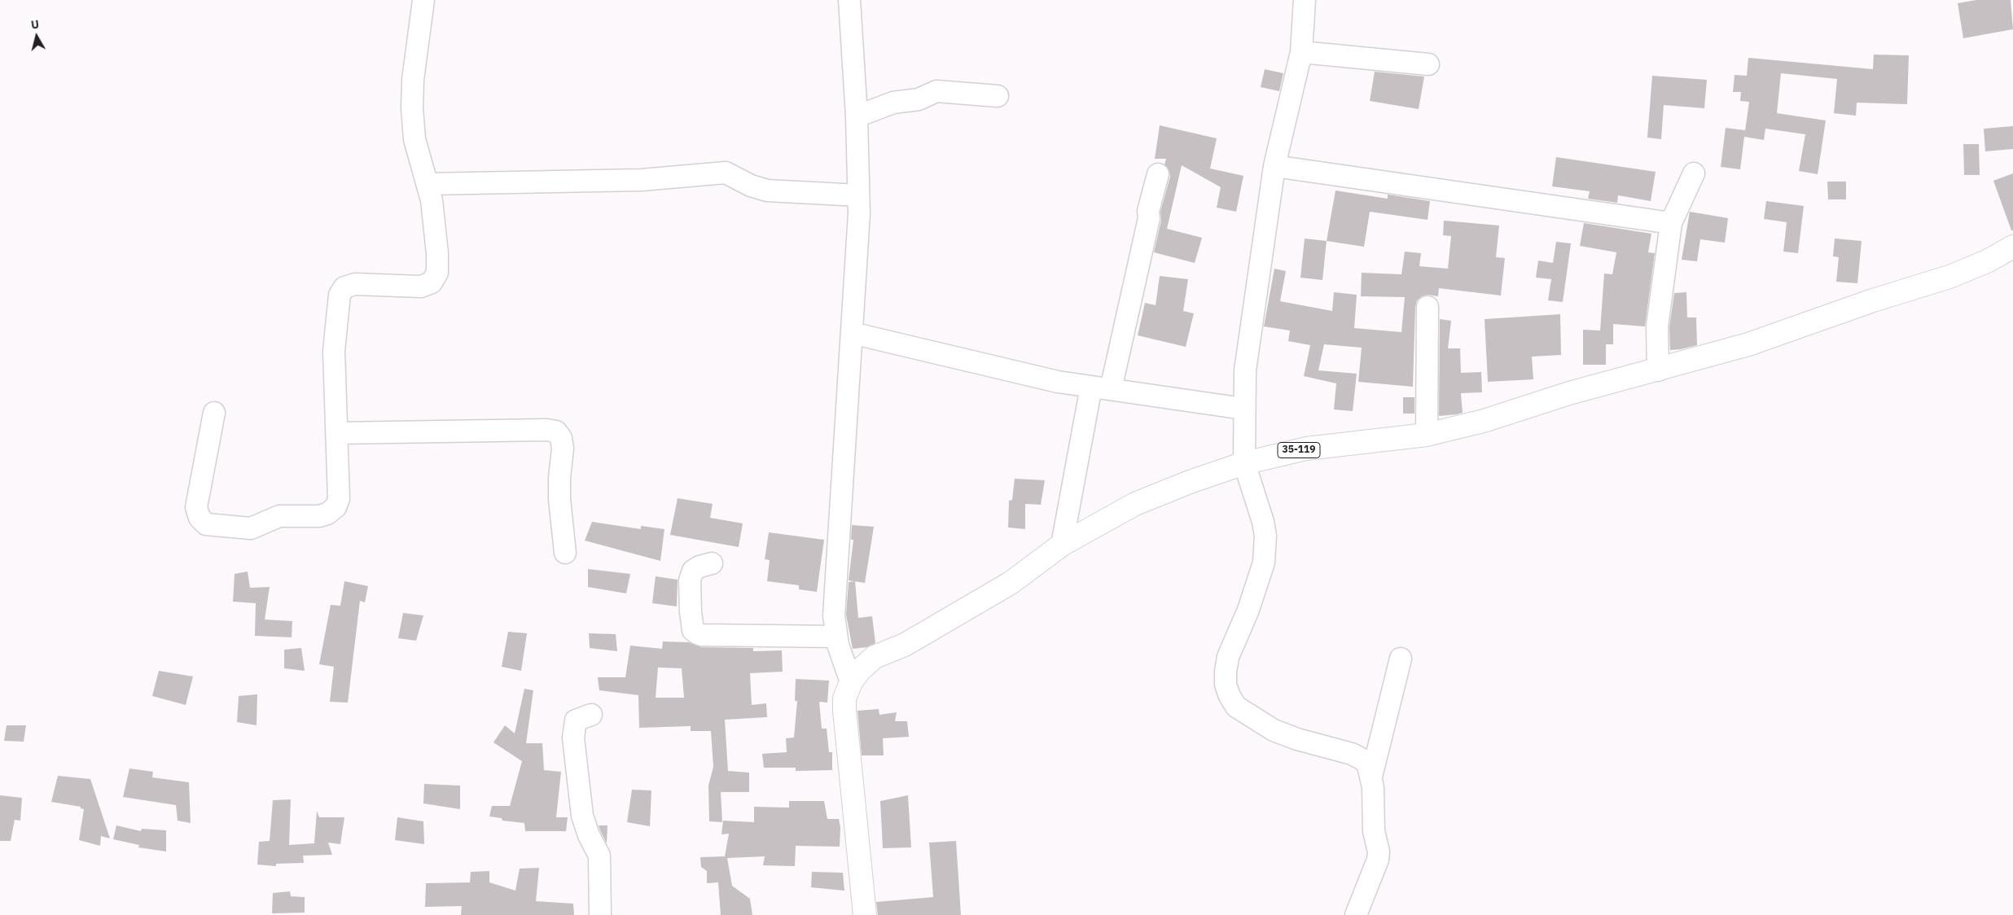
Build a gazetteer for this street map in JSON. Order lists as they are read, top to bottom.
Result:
{
  "streets": {
    "main road": ["35-119"]
  },
  "north": "top"
}
